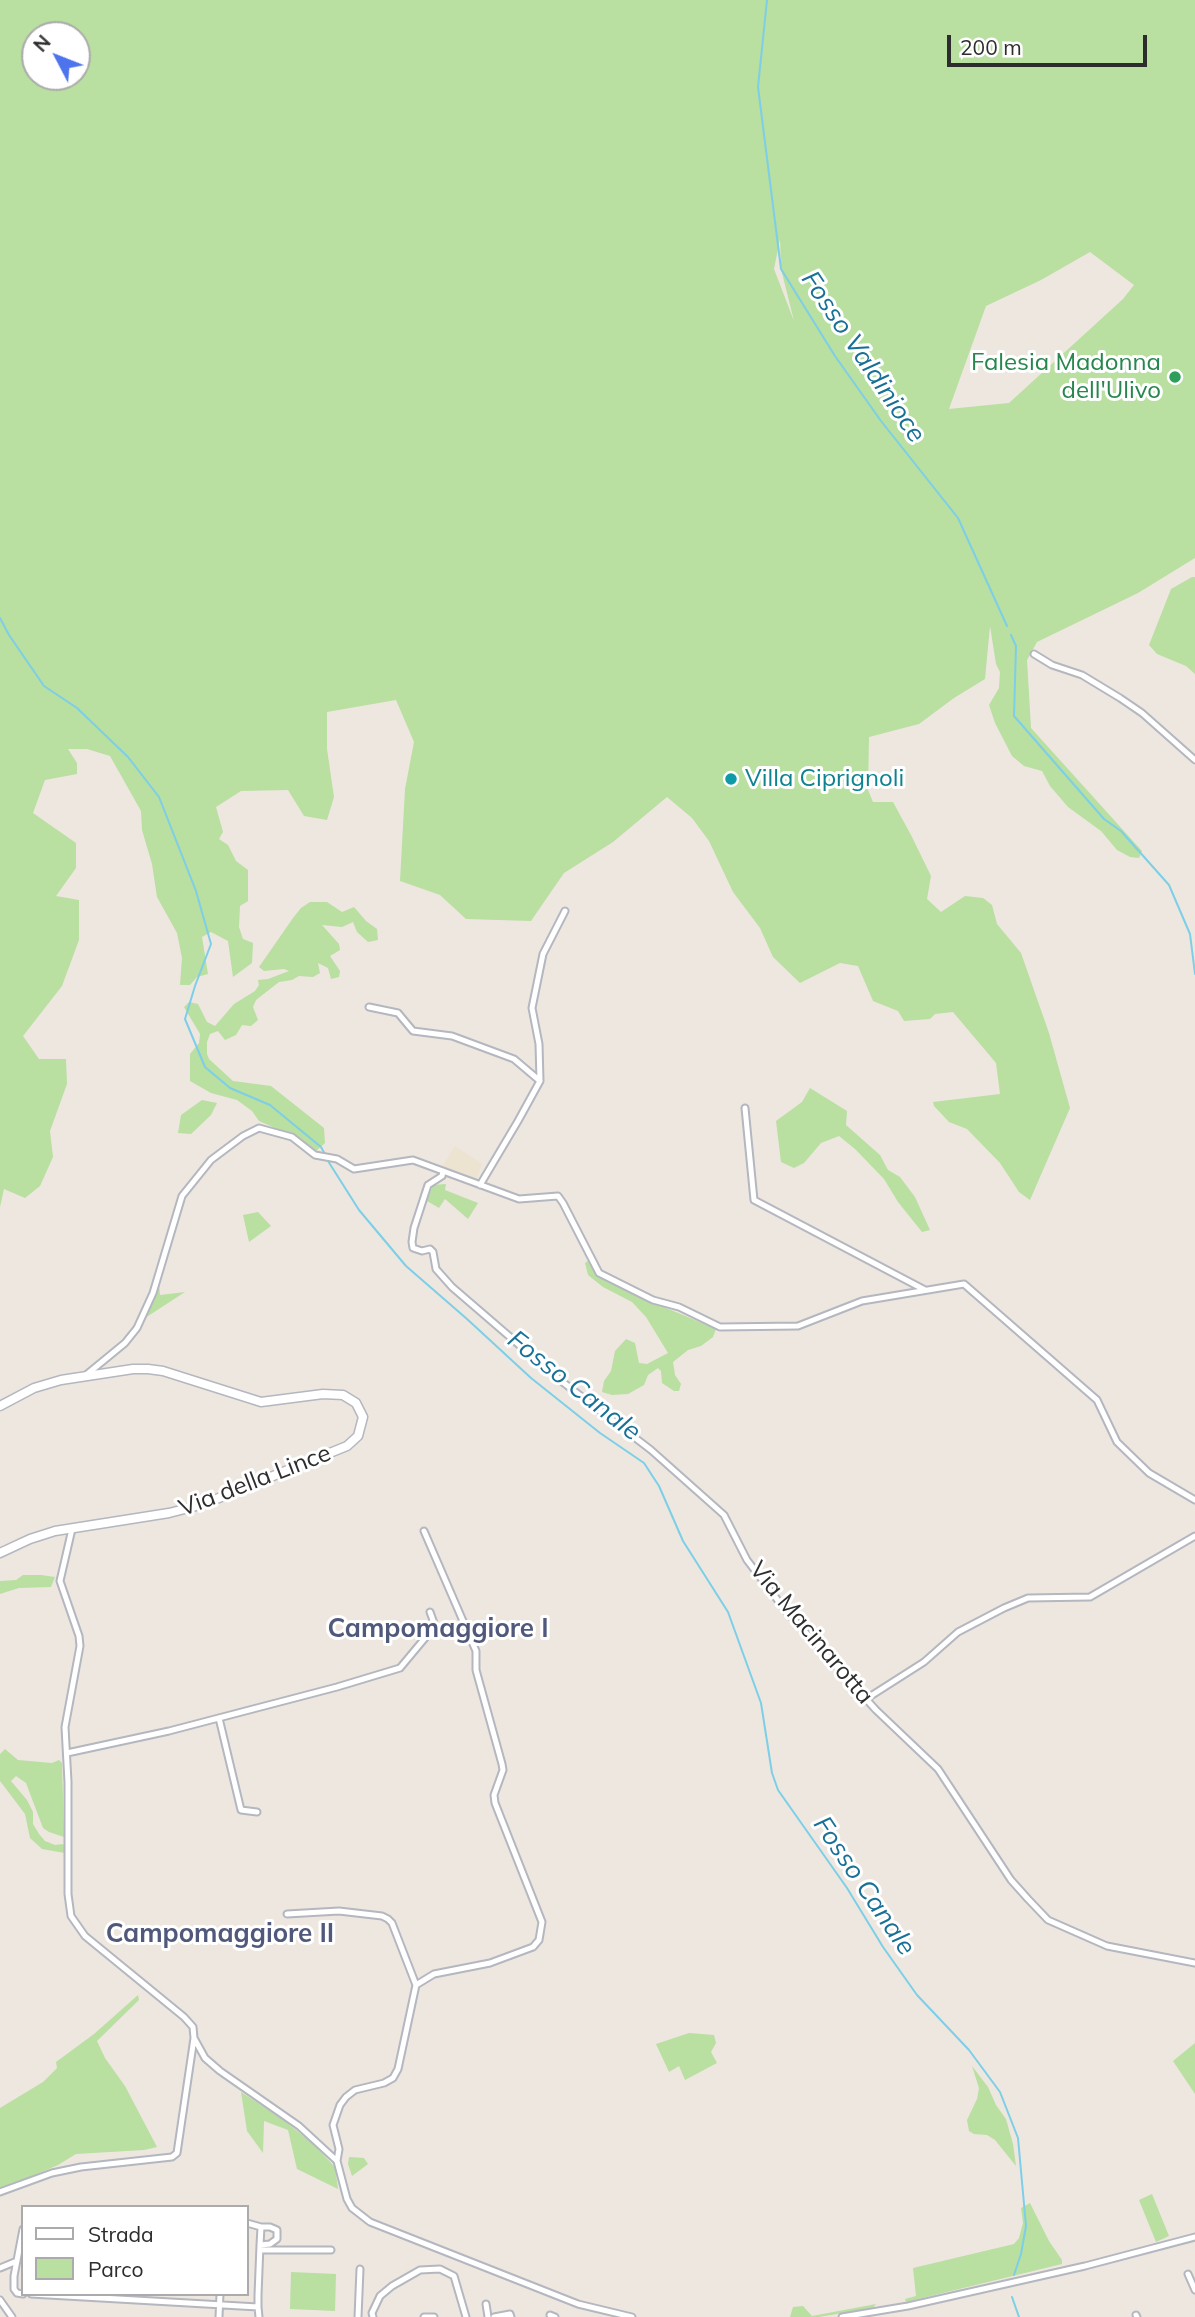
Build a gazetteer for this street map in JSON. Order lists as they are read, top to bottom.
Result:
{
  "streets": {
    "street": ["Via della Lince", "Via Macinarotta"]
  },
  "districts": ["Campomaggiore I", "Campomaggiore II"],
  "water": ["Fosso Valdinioce", "Fosso Canale"],
  "places": ["Falesia Madonna dell'Ulivo", "Villa Ciprignoli"],
  "legend": ["Strada", "Parco"],
  "scale_bar": "200 m",
  "north": "top left"
}
